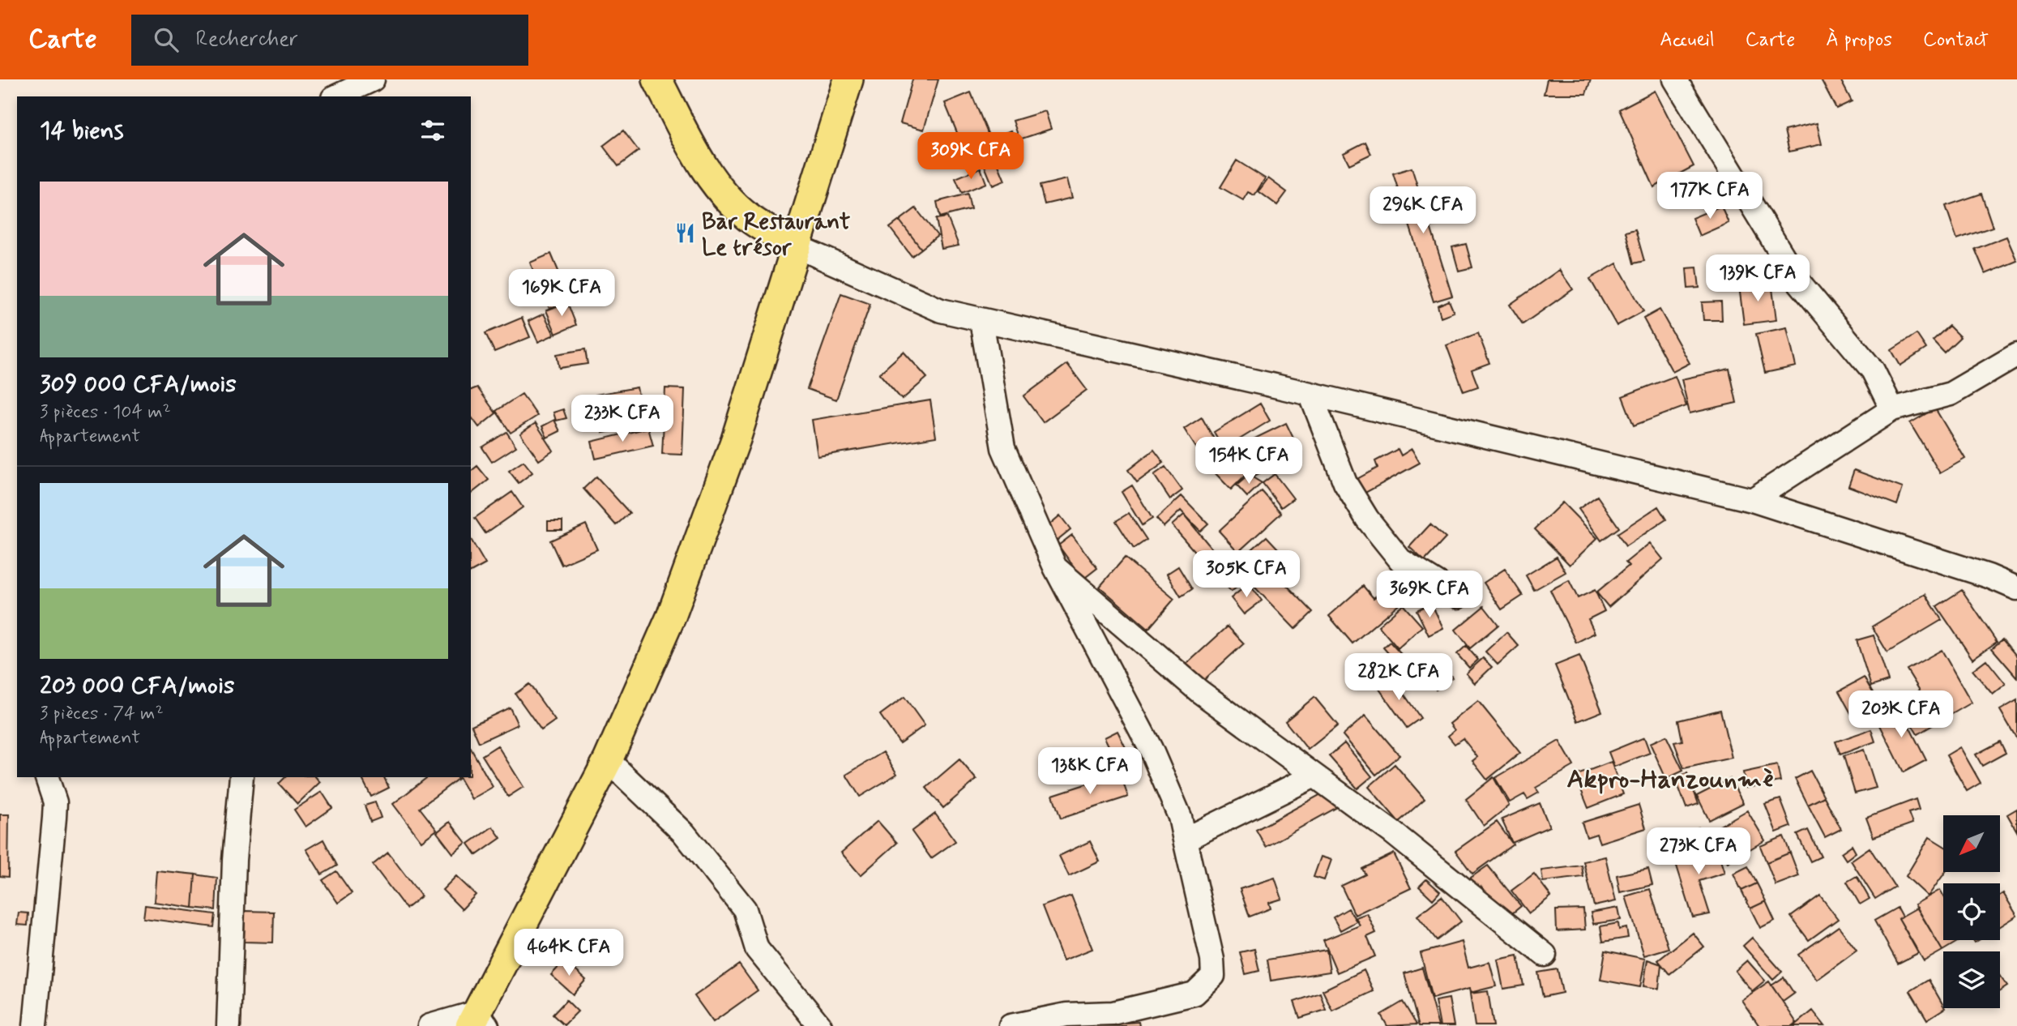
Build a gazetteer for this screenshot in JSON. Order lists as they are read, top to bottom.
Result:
{
  "districts": ["Akpro-Hanzounmè"],
  "places": {
    "restaurant": ["Bar Restaurant Le trésor"]
  },
  "north": "bottom left",
  "page": {
    "header": "Carte",
    "search": "Rechercher",
    "nav": [
      "Accueil",
      "Carte",
      "À propos",
      "Contact"
    ],
    "heading": "14 biens",
    "price": [
      "309K CFA",
      "177K CFA",
      "296K CFA",
      "139K CFA",
      "169K CFA",
      "233K CFA",
      "154K CFA",
      "305K CFA",
      "369K CFA",
      "282K CFA",
      "203K CFA",
      "138K CFA",
      "273K CFA",
      "464K CFA"
    ],
    "list": [
      {
        "name": "309 000 CFA/mois",
        "note": "3 pièces · 104 m² · Appartement"
      },
      {
        "name": "203 000 CFA/mois",
        "note": "3 pièces · 74 m² · Appartement"
      }
    ]
  }
}
